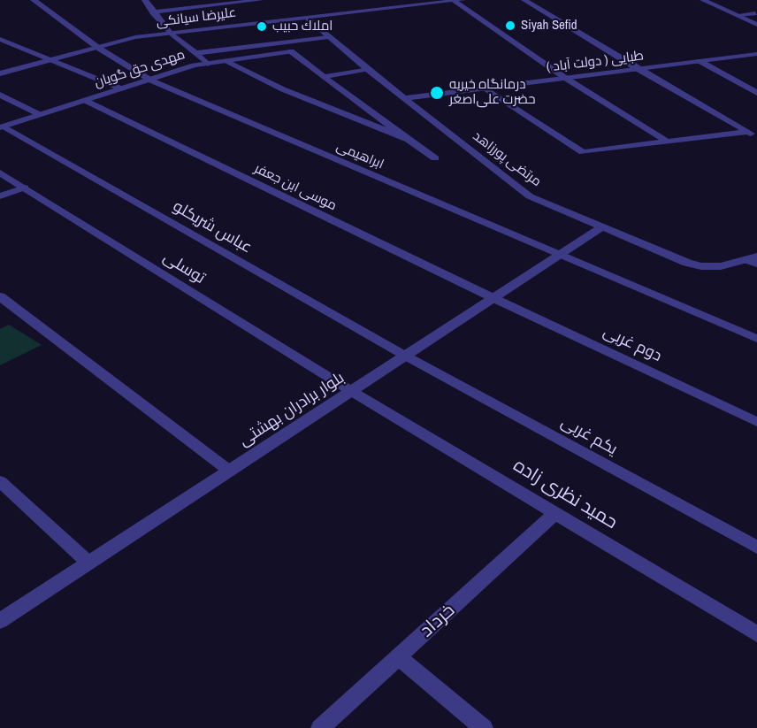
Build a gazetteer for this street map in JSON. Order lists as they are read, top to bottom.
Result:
{
  "streets": {
    "street": [
      "علیرضا سیانکی",
      "طبایی ( دولت آباد )",
      "مهدی حق گویان",
      "ابراهیمی",
      "مرتضی پورزاهد",
      "موسی ابن جعفر",
      "عباس شریکلو",
      "توسلی",
      "دوم غربی",
      "بلوار برادران بهشتی",
      "یکم غربی",
      "حمید نظری زاده",
      "خرداد"
    ]
  },
  "crossings": [
    ["علیرضا سیانکی", "ابراهیمی"],
    ["علیرضا سیانکی", "مرتضی پورزاهد"],
    ["طبایی ( دولت آباد )", "مرتضی پورزاهد"],
    ["مهدی حق گویان", "ابراهیمی"],
    ["مهدی حق گویان", "موسی ابن جعفر"],
    ["مهدی حق گویان", "عباس شریکلو"],
    ["ابراهیمی", "بلوار برادران بهشتی"],
    ["مرتضی پورزاهد", "بلوار برادران بهشتی"],
    ["موسی ابن جعفر", "دوم غربی"],
    ["موسی ابن جعفر", "بلوار برادران بهشتی"],
    ["عباس شریکلو", "بلوار برادران بهشتی"],
    ["عباس شریکلو", "یکم غربی"],
    ["توسلی", "بلوار برادران بهشتی"],
    ["توسلی", "حمید نظری زاده"],
    ["دوم غربی", "بلوار برادران بهشتی"],
    ["بلوار برادران بهشتی", "یکم غربی"],
    ["بلوار برادران بهشتی", "حمید نظری زاده"],
    ["حمید نظری زاده", "خرداد"]
  ],
  "places": ["Siyah Sefid", "املاك حبيب", "درمانگاه خیریه حضرت علی‌اصغر"]
}
